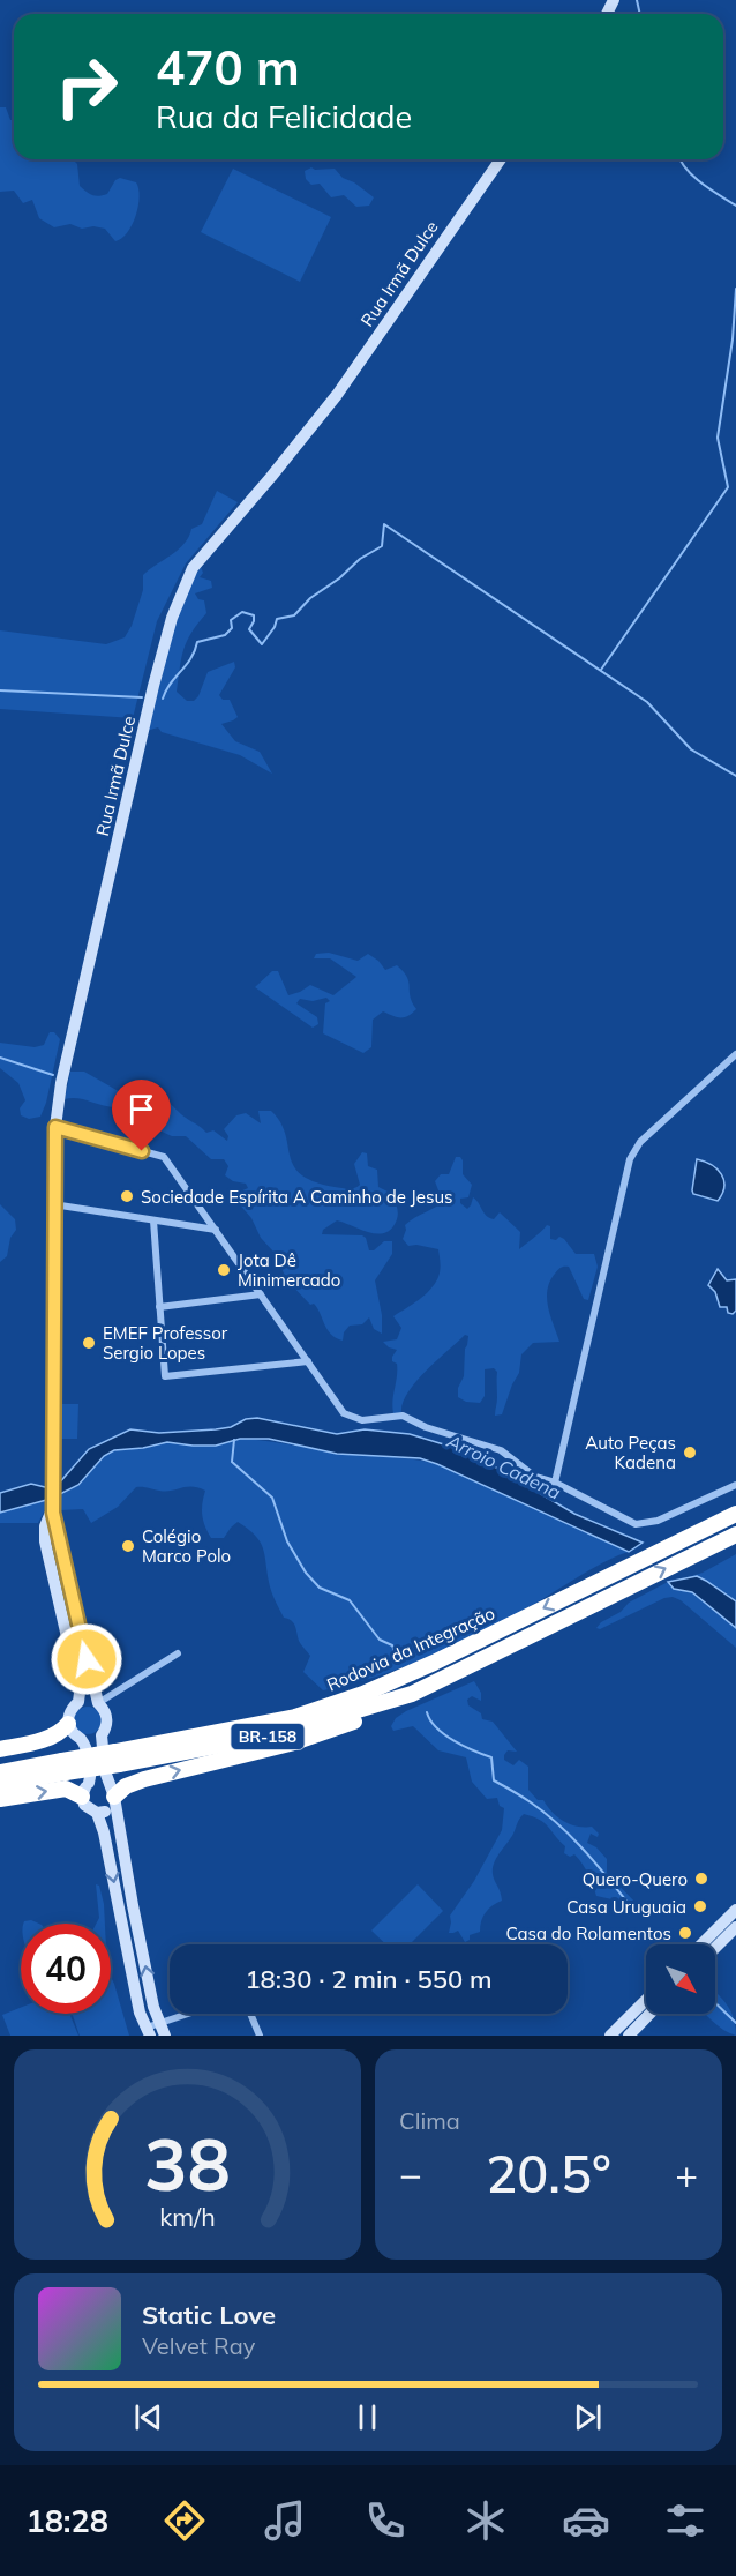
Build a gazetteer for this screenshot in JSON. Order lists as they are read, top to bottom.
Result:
{
  "streets": {
    "highway": ["Rodovia da Integração", "BR-158"],
    "street": ["Rua Irmã Dulce"]
  },
  "water": ["Arroio Cadena"],
  "places": [
    "Sociedade Espírita A Caminho de Jesus",
    "Jota Dê Minimercado",
    "EMEF Professor Sergio Lopes",
    "Auto Peças Kadena",
    "Colégio Marco Polo",
    "Quero-Quero",
    "Casa Uruguaia",
    "Casa do Rolamentos"
  ],
  "north": "bottom right",
  "page": {
    "turn": ["470 m", "Rua da Felicidade"],
    "limit": "40",
    "trip": "18:30 · 2 min · 550 m",
    "tile": "Clima",
    "heat": ["−", "20.5°", "+"],
    "song": ["Static Love", "Velvet Ray"],
    "tabs": "18:28",
    "gauge": ["38", "km/h"]
  }
}
